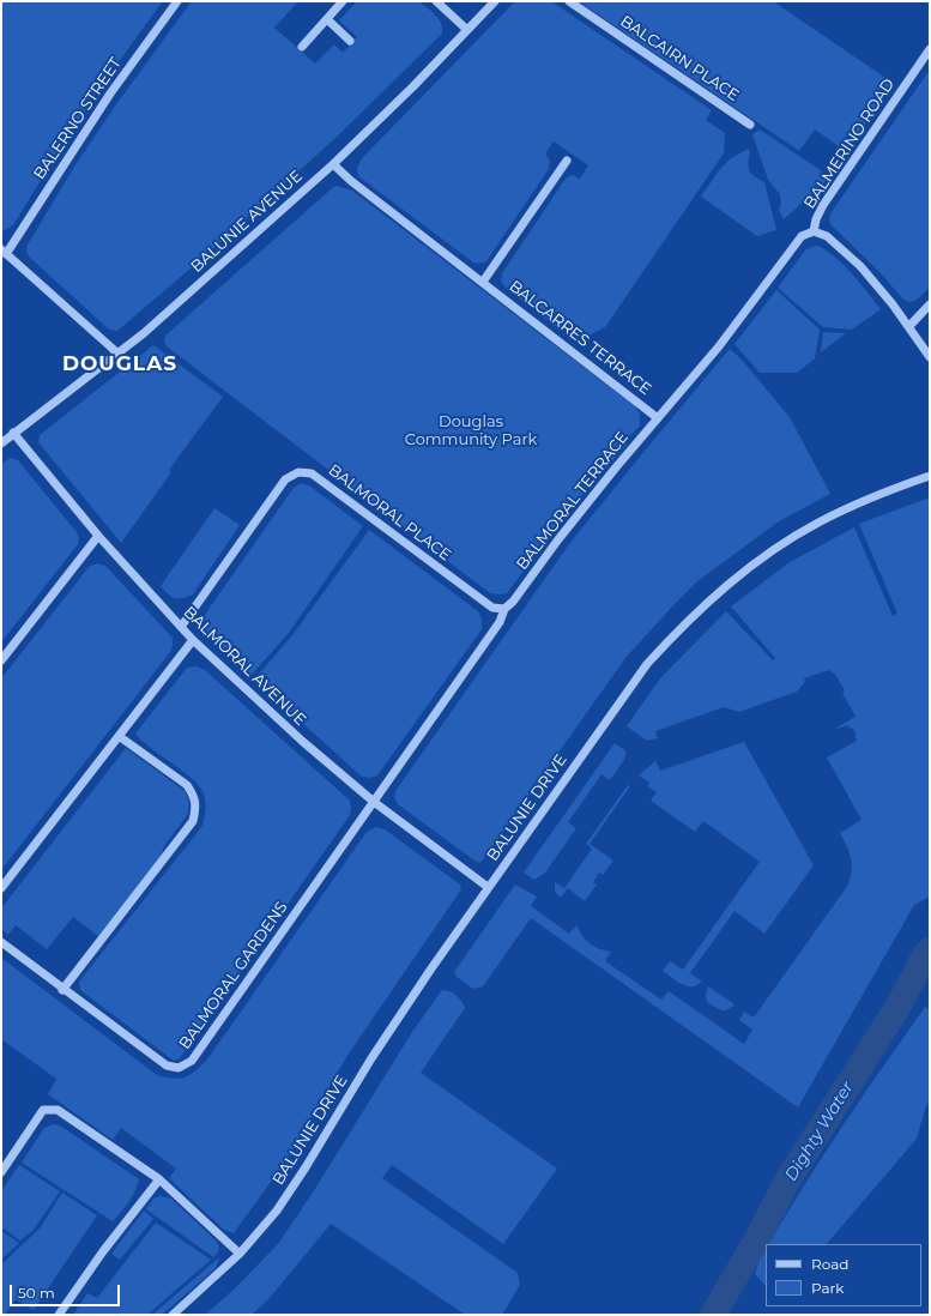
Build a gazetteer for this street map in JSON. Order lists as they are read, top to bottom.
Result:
{
  "streets": {
    "street": [
      "BALCAIRN PLACE",
      "BALERNO STREET",
      "BALMERINO ROAD",
      "BALUNIE AVENUE",
      "BALCARRES TERRACE",
      "BALMORAL TERRACE",
      "BALMORAL PLACE",
      "BALMORAL AVENUE",
      "BALUNIE DRIVE",
      "BALMORAL GARDENS"
    ]
  },
  "crossings": [
    ["BALMERINO ROAD", "BALMORAL TERRACE"],
    ["BALUNIE AVENUE", "BALCARRES TERRACE"],
    ["BALUNIE AVENUE", "BALMORAL AVENUE"],
    ["BALCARRES TERRACE", "BALMORAL TERRACE"],
    ["BALMORAL TERRACE", "BALMORAL PLACE"],
    ["BALMORAL TERRACE", "BALMORAL AVENUE"],
    ["BALMORAL TERRACE", "BALMORAL GARDENS"],
    ["BALMORAL PLACE", "BALMORAL AVENUE"],
    ["BALMORAL AVENUE", "BALUNIE DRIVE"],
    ["BALMORAL AVENUE", "BALMORAL GARDENS"]
  ],
  "districts": ["DOUGLAS"],
  "water": ["Dighty Water"],
  "parks": ["Douglas Community Park"],
  "legend": ["Road", "Park"],
  "scale_bar": "50 m"
}
